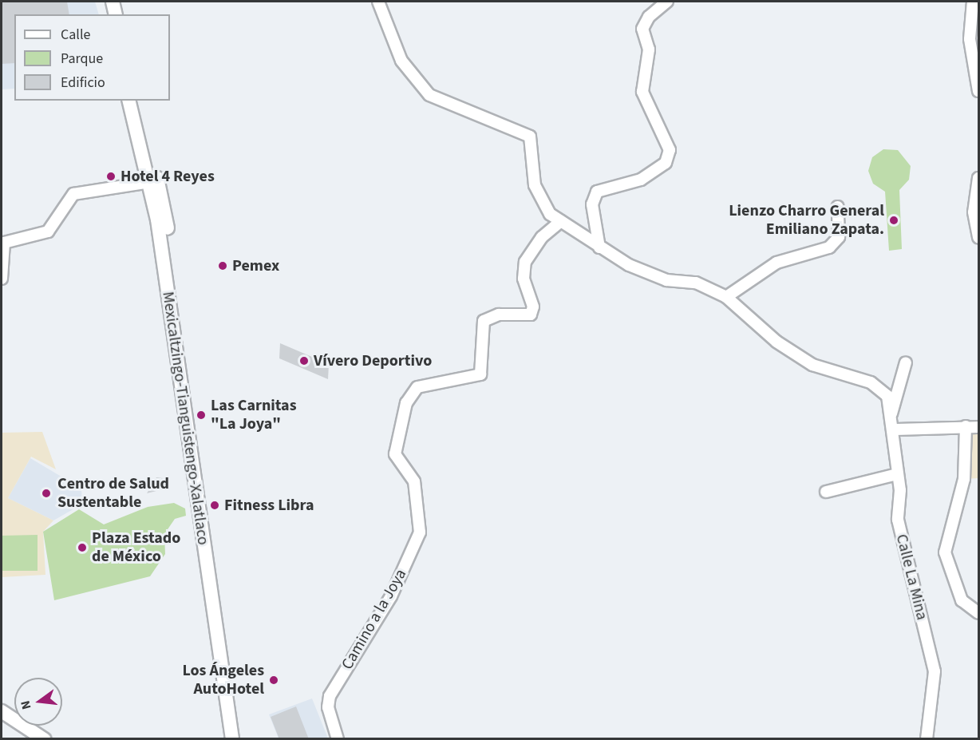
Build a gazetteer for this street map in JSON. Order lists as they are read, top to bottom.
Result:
{
  "streets": {
    "main road": ["Mexicaltzingo-Tianguistengo-Xalatlaco"],
    "street": ["Calle La Mina", "Camino a la Joya"]
  },
  "crossings": [
    ["Calle La Mina", "Camino a la Joya"]
  ],
  "places": [
    "Hotel 4 Reyes",
    "Lienzo Charro General Emiliano Zapata.",
    "Pemex",
    "Vívero Deportivo",
    "Las Carnitas \"La Joya\"",
    "Centro de Salud Sustentable",
    "Fitness Libra",
    "Plaza Estado de México",
    "Los Ángeles AutoHotel"
  ],
  "legend": ["Calle", "Parque", "Edificio"],
  "north": "left"
}
